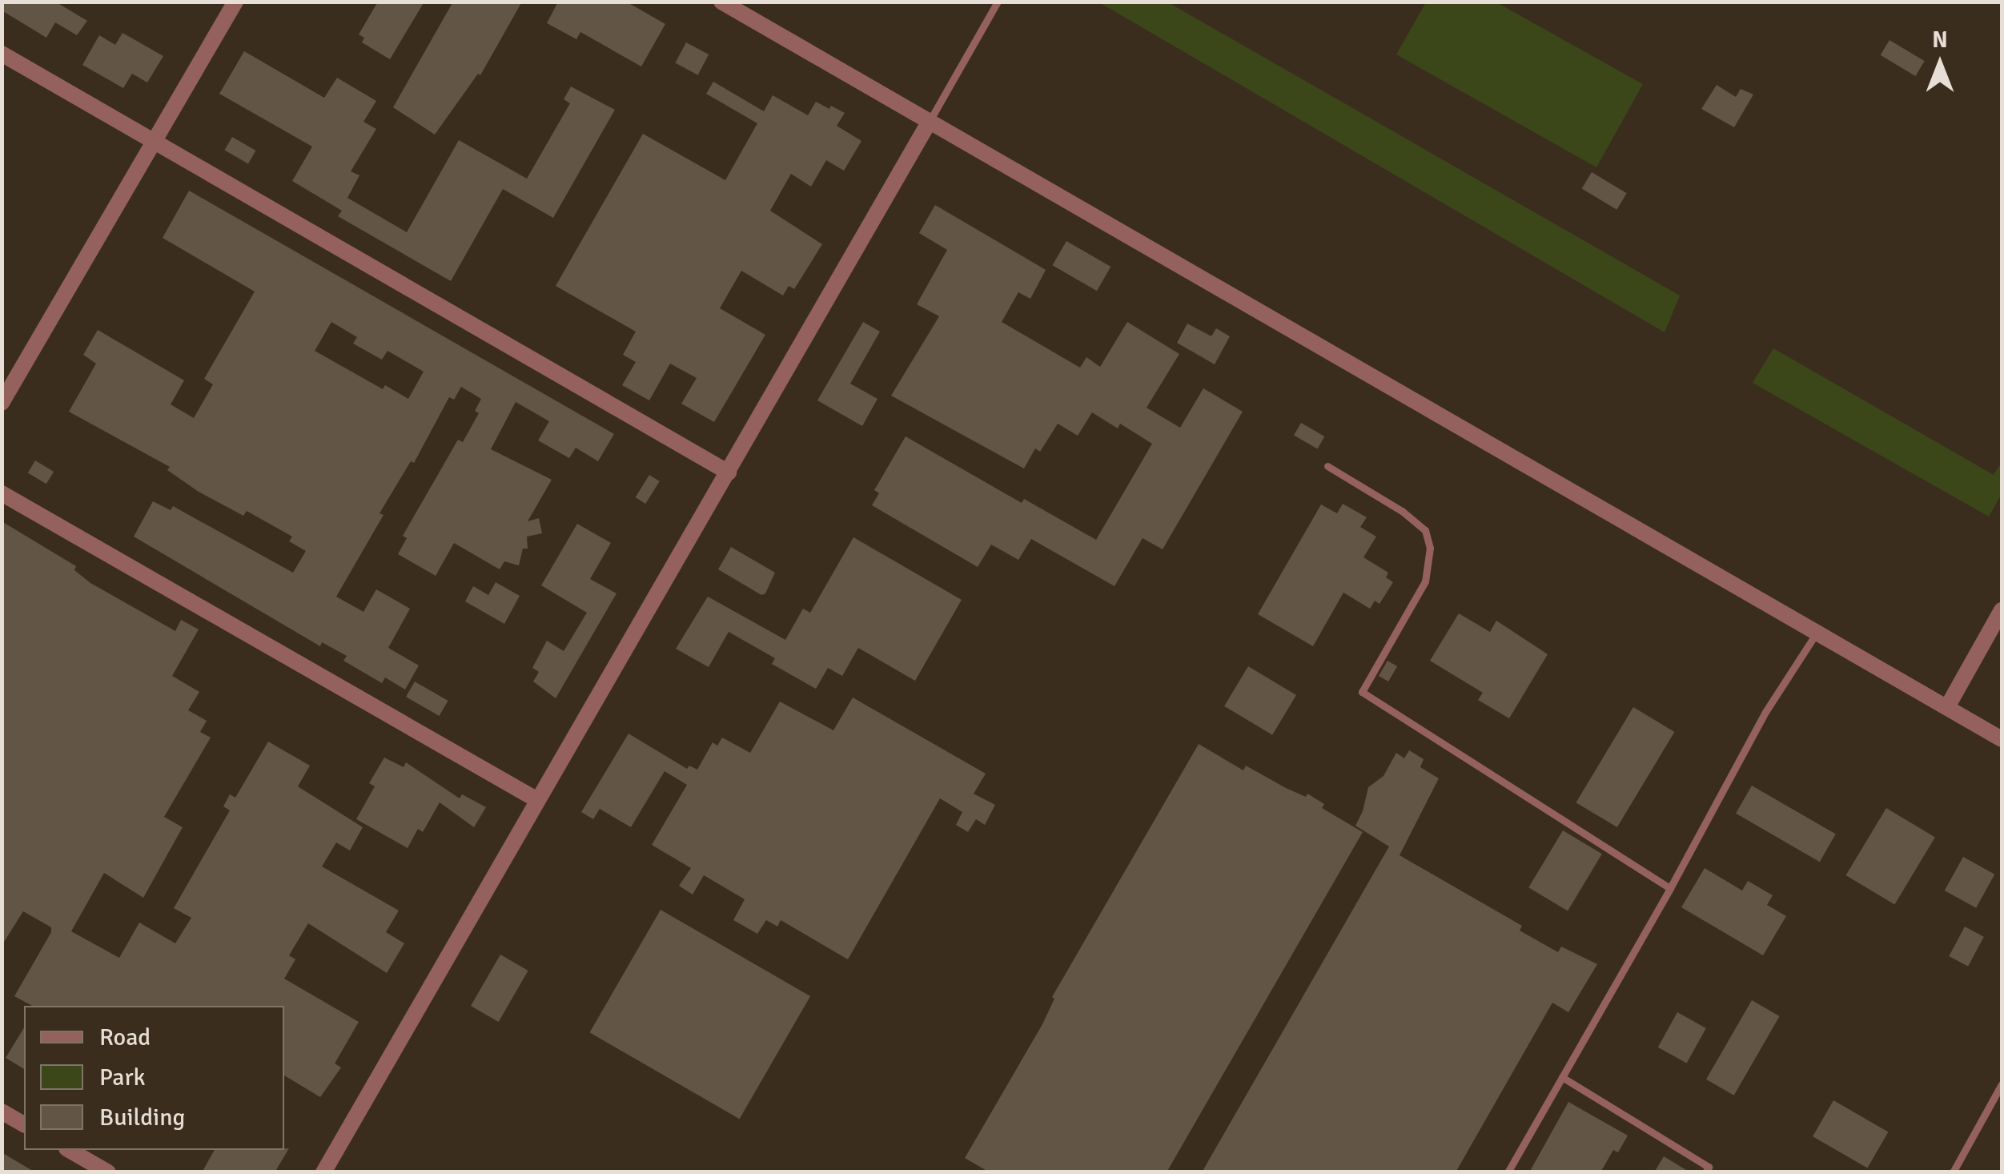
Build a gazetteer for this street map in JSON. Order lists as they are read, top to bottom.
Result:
{
  "legend": ["Road", "Park", "Building"],
  "north": "top"
}
